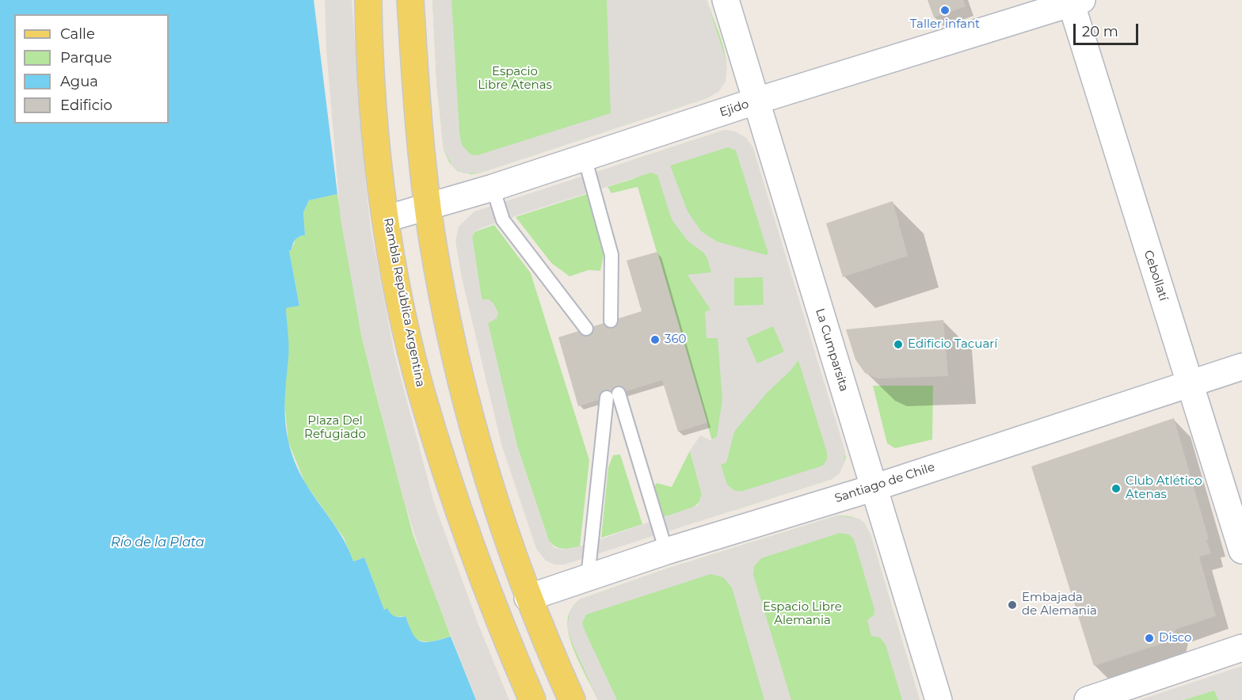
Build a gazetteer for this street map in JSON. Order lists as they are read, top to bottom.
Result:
{
  "streets": {
    "main road": ["Rambla República Argentina"],
    "street": [
      "Ejido",
      "Cebollatí",
      "La Cumparsita",
      "Santiago de Chile"
    ]
  },
  "crossings": [
    ["Ejido", "Cebollatí"],
    ["Ejido", "Rambla República Argentina"],
    ["Ejido", "La Cumparsita"],
    ["Cebollatí", "Santiago de Chile"],
    ["La Cumparsita", "Santiago de Chile"]
  ],
  "water": ["Río de la Plata"],
  "parks": ["Espacio Libre Atenas", "Plaza Del Refugiado", "Espacio Libre Alemania"],
  "places": [
    "Taller infant",
    "360",
    "Edificio Tacuarí",
    "Club Atlético Atenas",
    "Embajada de Alemania",
    "Disco"
  ],
  "legend": [
    "Calle",
    "Parque",
    "Agua",
    "Edificio"
  ],
  "scale_bar": "20 m"
}
